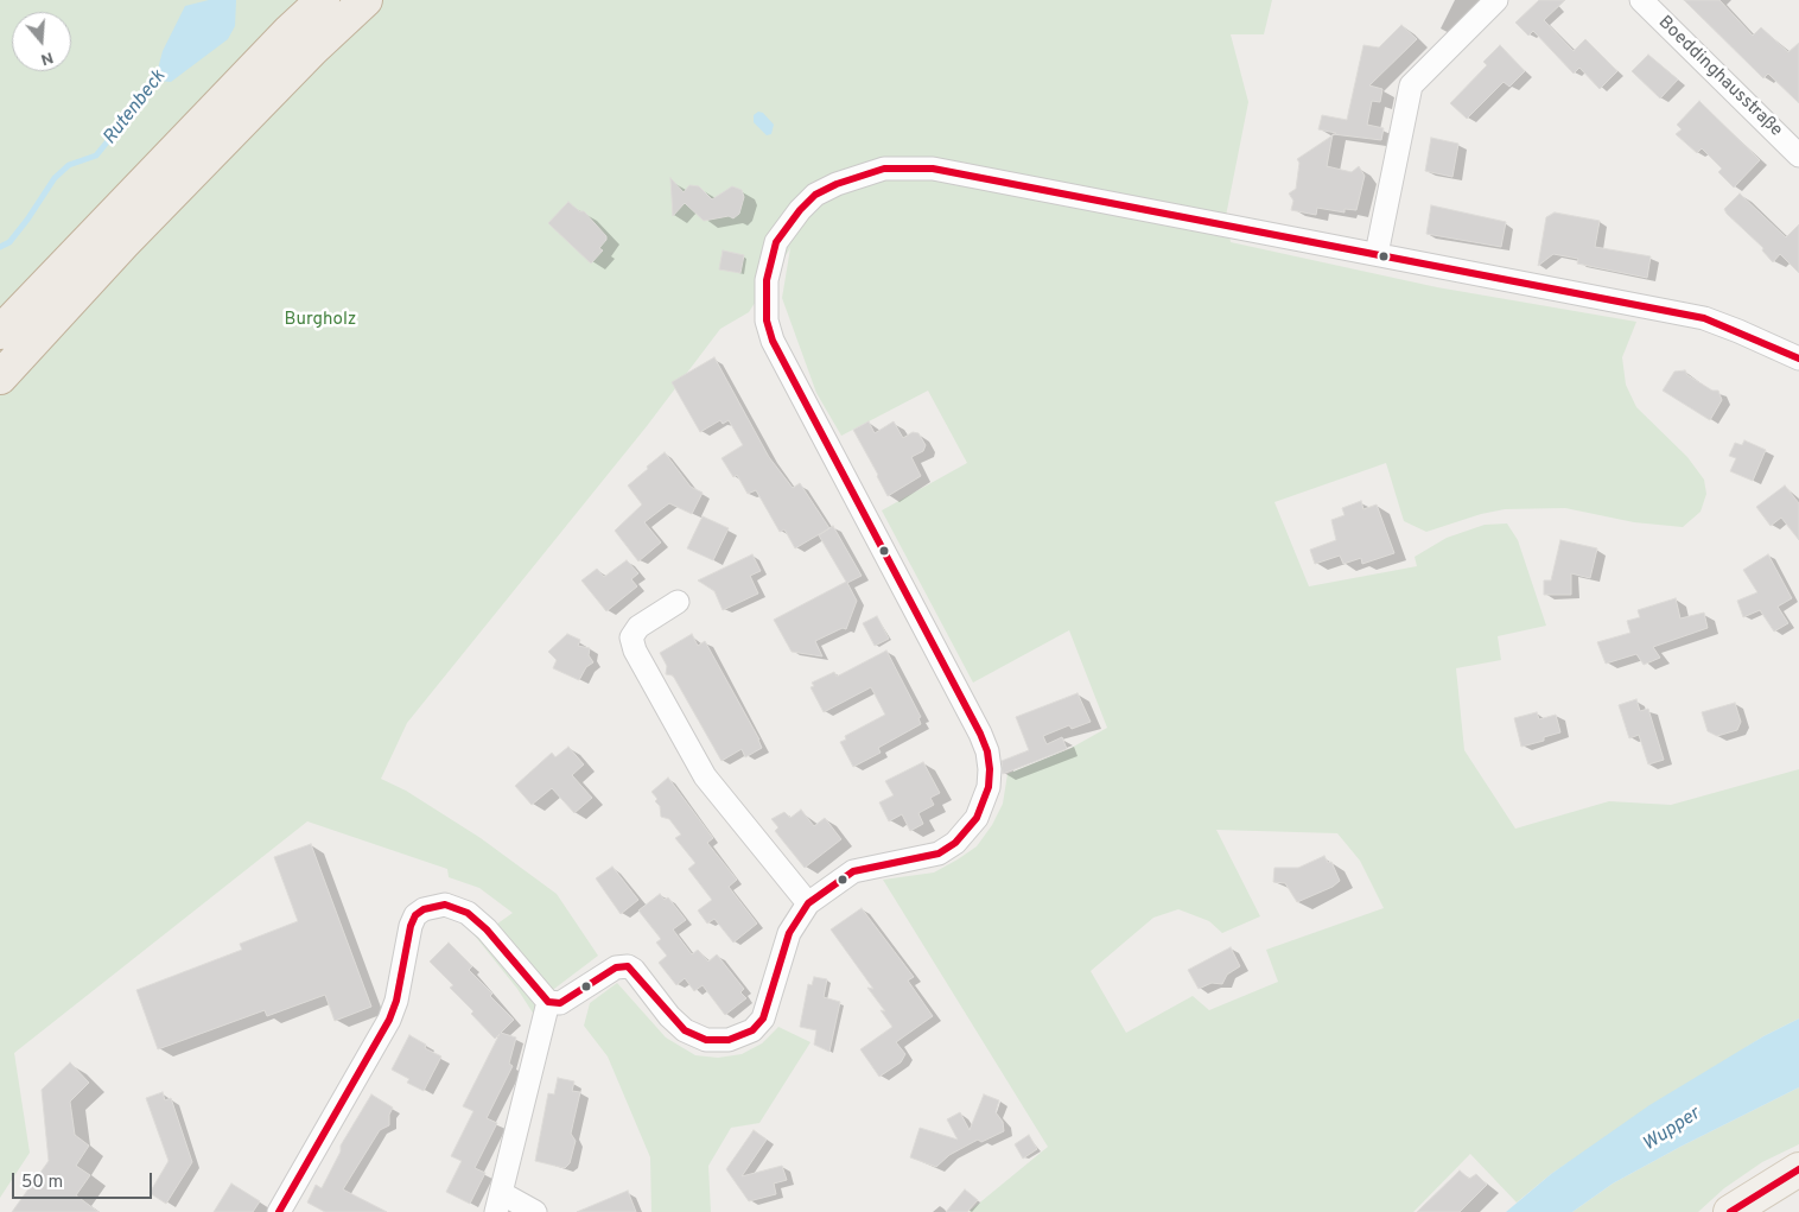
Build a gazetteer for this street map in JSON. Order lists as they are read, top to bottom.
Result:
{
  "streets": {
    "street": ["Boeddinghausstraße"]
  },
  "water": ["Rutenbeck", "Wupper"],
  "parks": ["Burgholz"],
  "scale_bar": "50 m",
  "north": "bottom"
}
